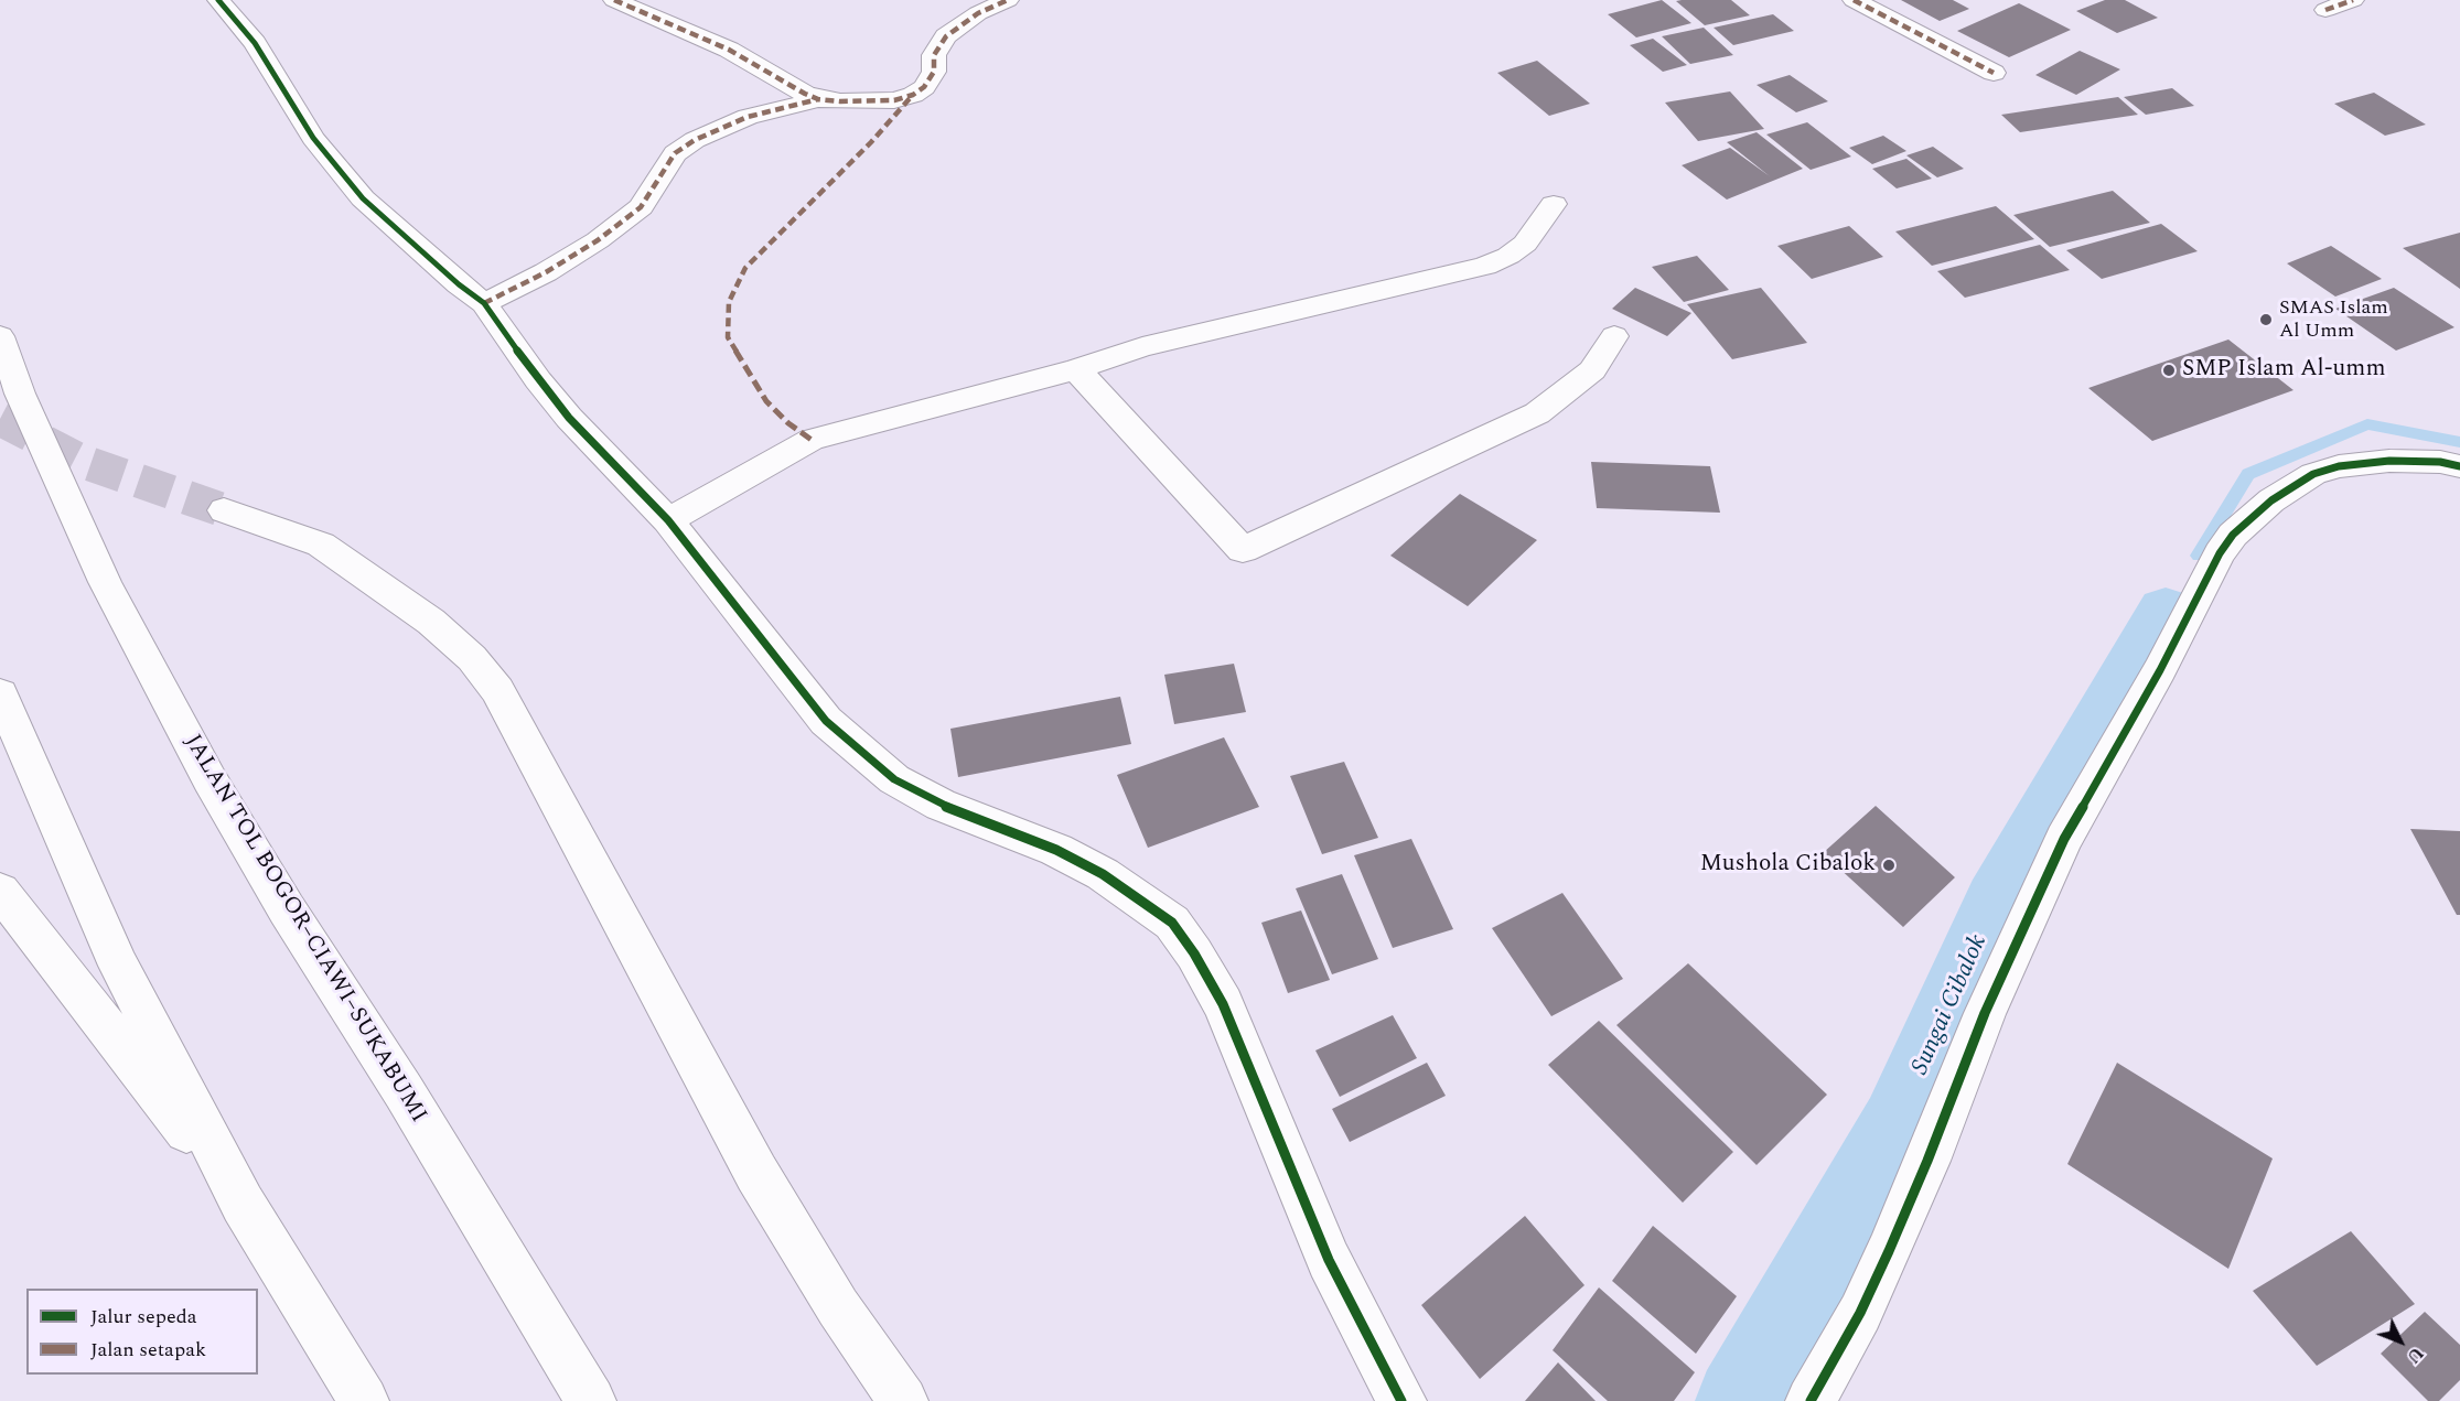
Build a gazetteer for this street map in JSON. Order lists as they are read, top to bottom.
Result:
{
  "streets": {
    "main road": ["JALAN TOL BOGOR–CIAWI–SUKABUMI"]
  },
  "water": ["Sungai Cibalok"],
  "places": ["SMAS Islam Al Umm", "SMP Islam Al-umm", "Mushola Cibalok"],
  "legend": ["Jalur sepeda", "Jalan setapak"],
  "north": "bottom right"
}
